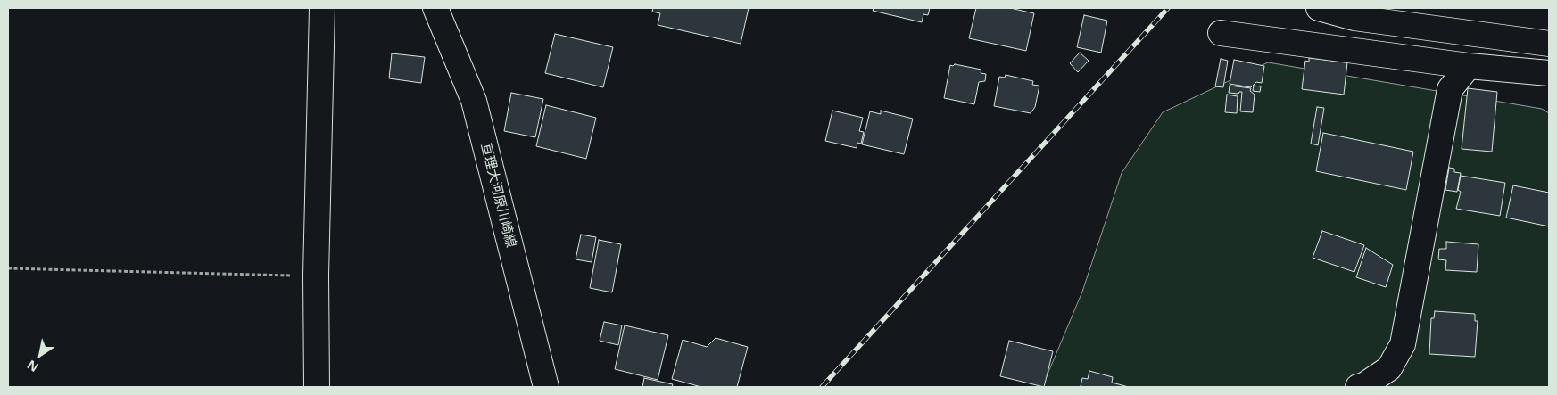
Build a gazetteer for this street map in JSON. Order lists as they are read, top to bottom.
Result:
{
  "streets": {
    "street": ["亘理大河原川崎線"]
  },
  "north": "bottom left"
}
